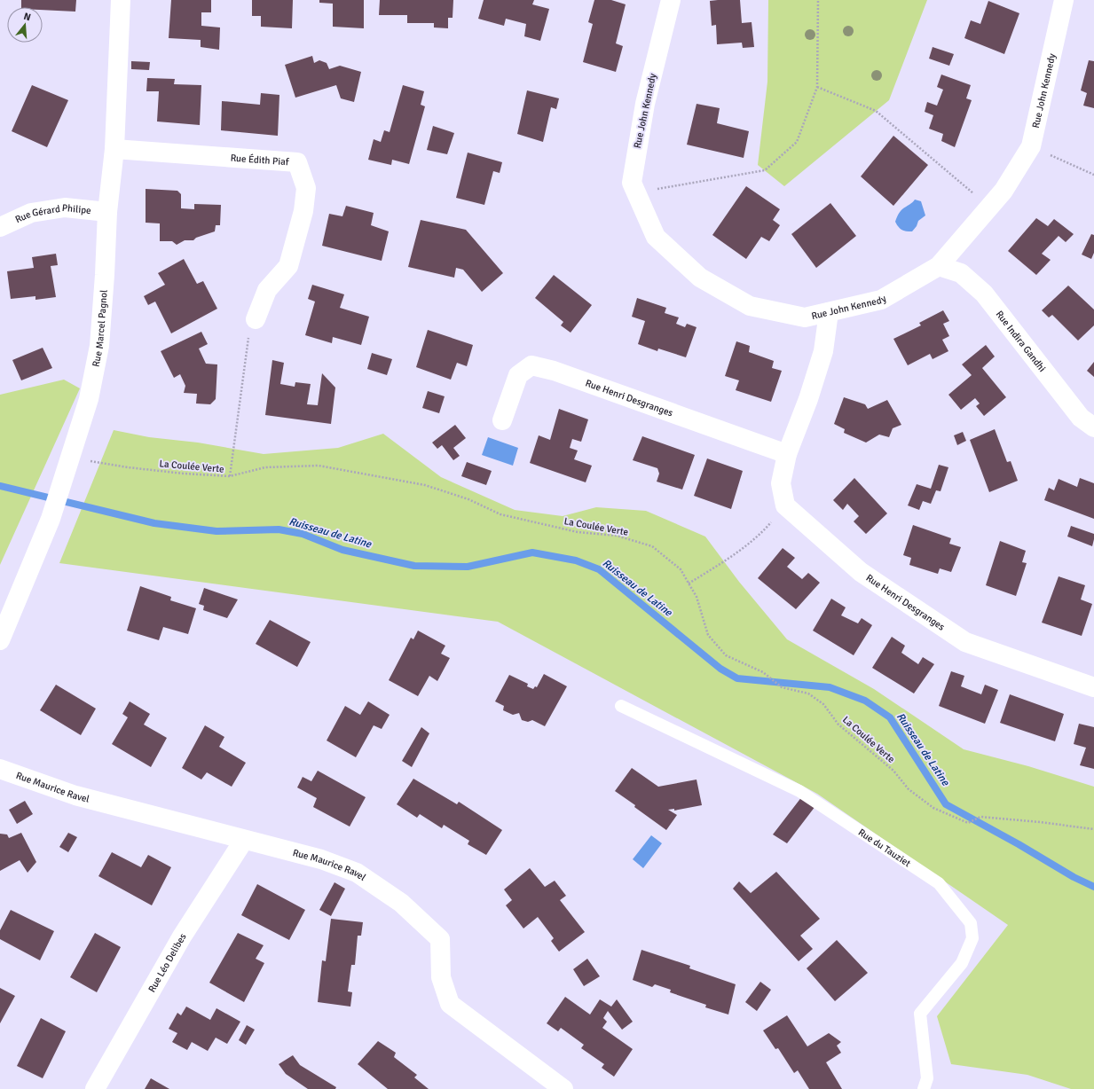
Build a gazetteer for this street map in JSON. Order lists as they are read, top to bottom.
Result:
{
  "streets": {
    "street": [
      "Rue John Kennedy",
      "Rue Édith Piaf",
      "Rue Gérard Philipe",
      "Rue Marcel Pagnol",
      "Rue Indira Gandhi",
      "Rue Henri Desgranges",
      "Rue Maurice Ravel",
      "Rue Léo Delibes"
    ],
    "lane": ["Rue du Tauziet"],
    "path": ["La Coulée Verte"]
  },
  "crossings": [
    ["Rue John Kennedy", "Rue Indira Gandhi"],
    ["Rue Édith Piaf", "Rue Marcel Pagnol"],
    ["Rue Gérard Philipe", "Rue Marcel Pagnol"],
    ["Rue Marcel Pagnol", "La Coulée Verte"],
    ["Rue Maurice Ravel", "Rue Léo Delibes"]
  ],
  "water": ["Ruisseau de Latine"],
  "north": "top"
}
